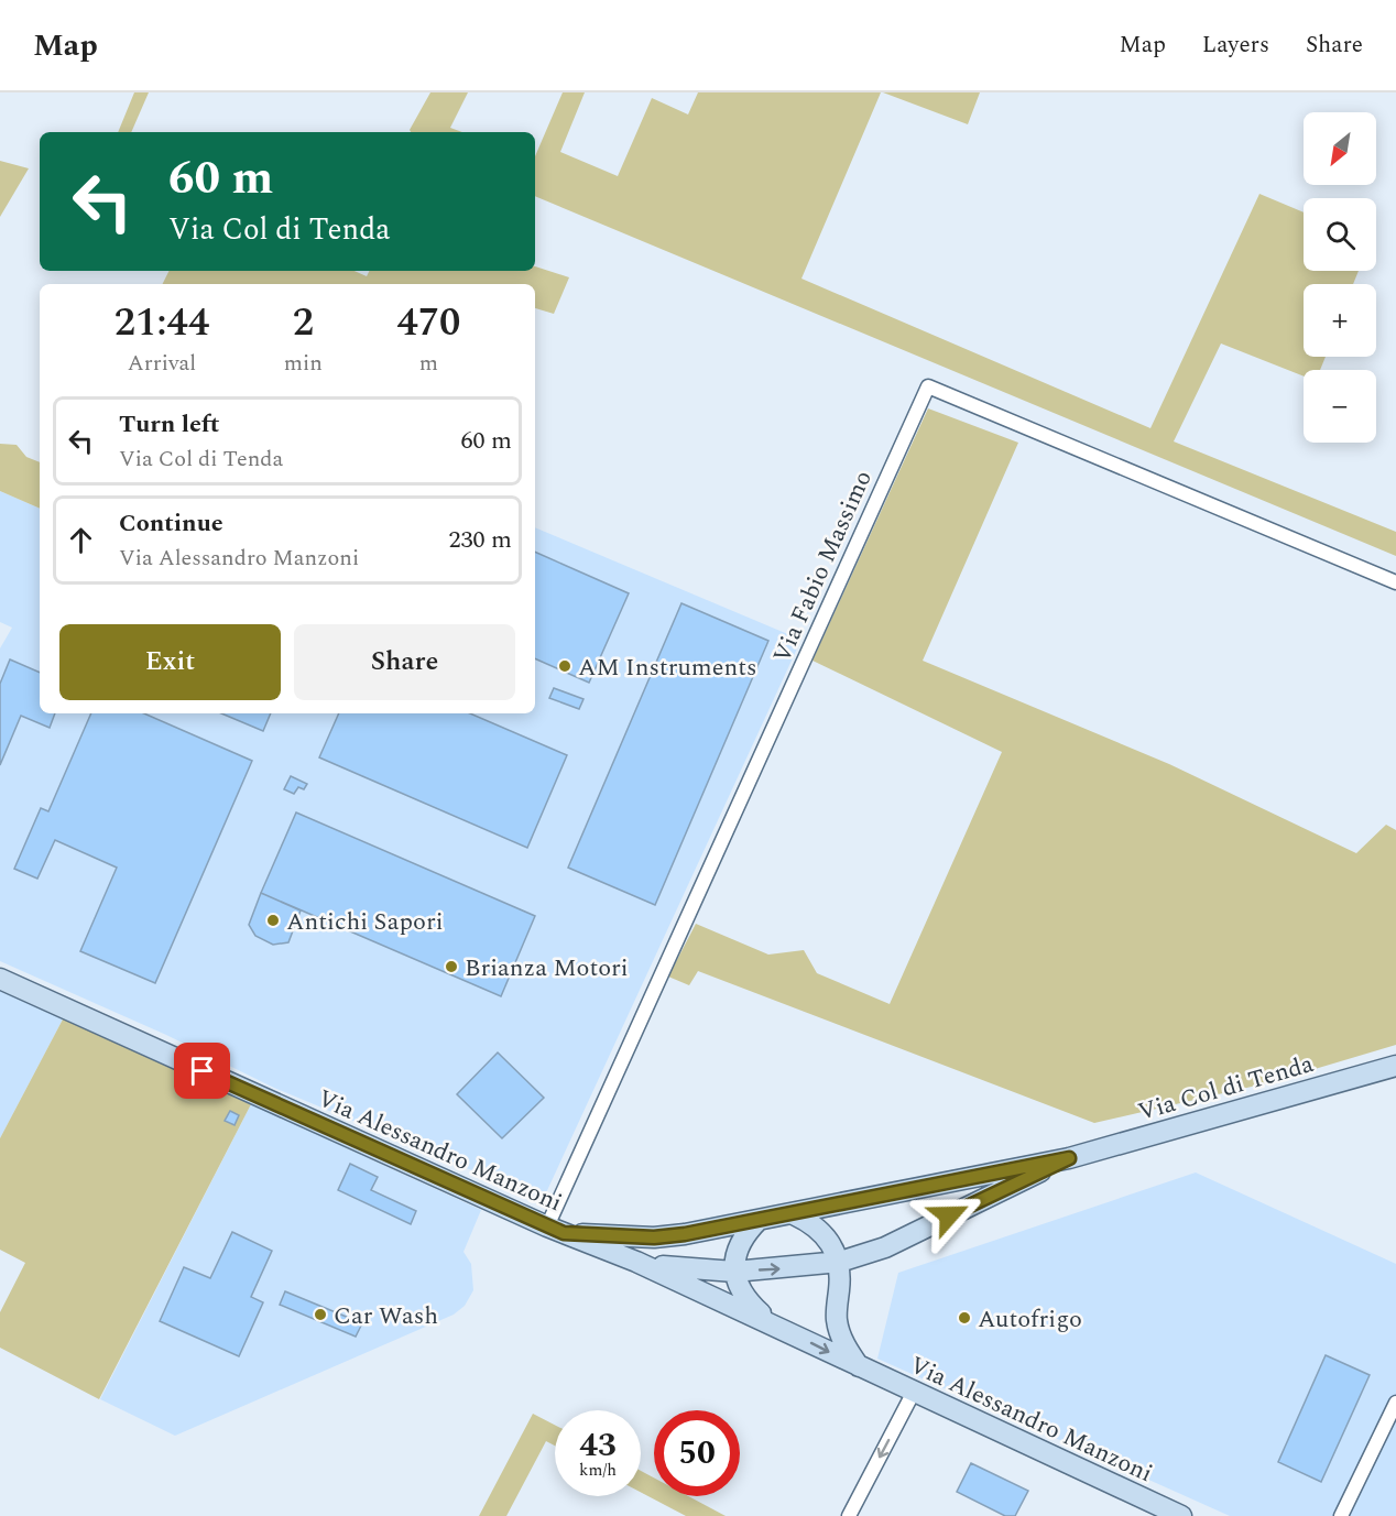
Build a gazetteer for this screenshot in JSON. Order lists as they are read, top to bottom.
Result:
{
  "streets": {
    "main road": ["Via Col di Tenda", "Via Alessandro Manzoni"],
    "street": ["Via Fabio Massimo"]
  },
  "crossings": [
    ["Via Fabio Massimo", "Via Col di Tenda"],
    ["Via Fabio Massimo", "Via Alessandro Manzoni"],
    ["Via Col di Tenda", "Via Alessandro Manzoni"]
  ],
  "places": [
    "AM Instruments",
    "Antichi Sapori",
    "Brianza Motori",
    "Car Wash",
    "Autofrigo"
  ],
  "north": "bottom left",
  "page": {
    "header": "Map",
    "nav": ["Map", "Layers", "Share"],
    "map_buttons": ["+", "−"],
    "turn": ["60 m", "Via Col di Tenda"],
    "eta": [
      "21:44",
      "Arrival",
      "2",
      "min",
      "470",
      "m"
    ],
    "list": [
      {
        "name": "Turn left",
        "note": "Via Col di Tenda",
        "value": "60 m"
      },
      {
        "name": "Continue",
        "note": "Via Alessandro Manzoni",
        "value": "230 m"
      }
    ],
    "buttons": ["Exit", "Share"],
    "speed": "43 km/h",
    "limit": "50"
  }
}
